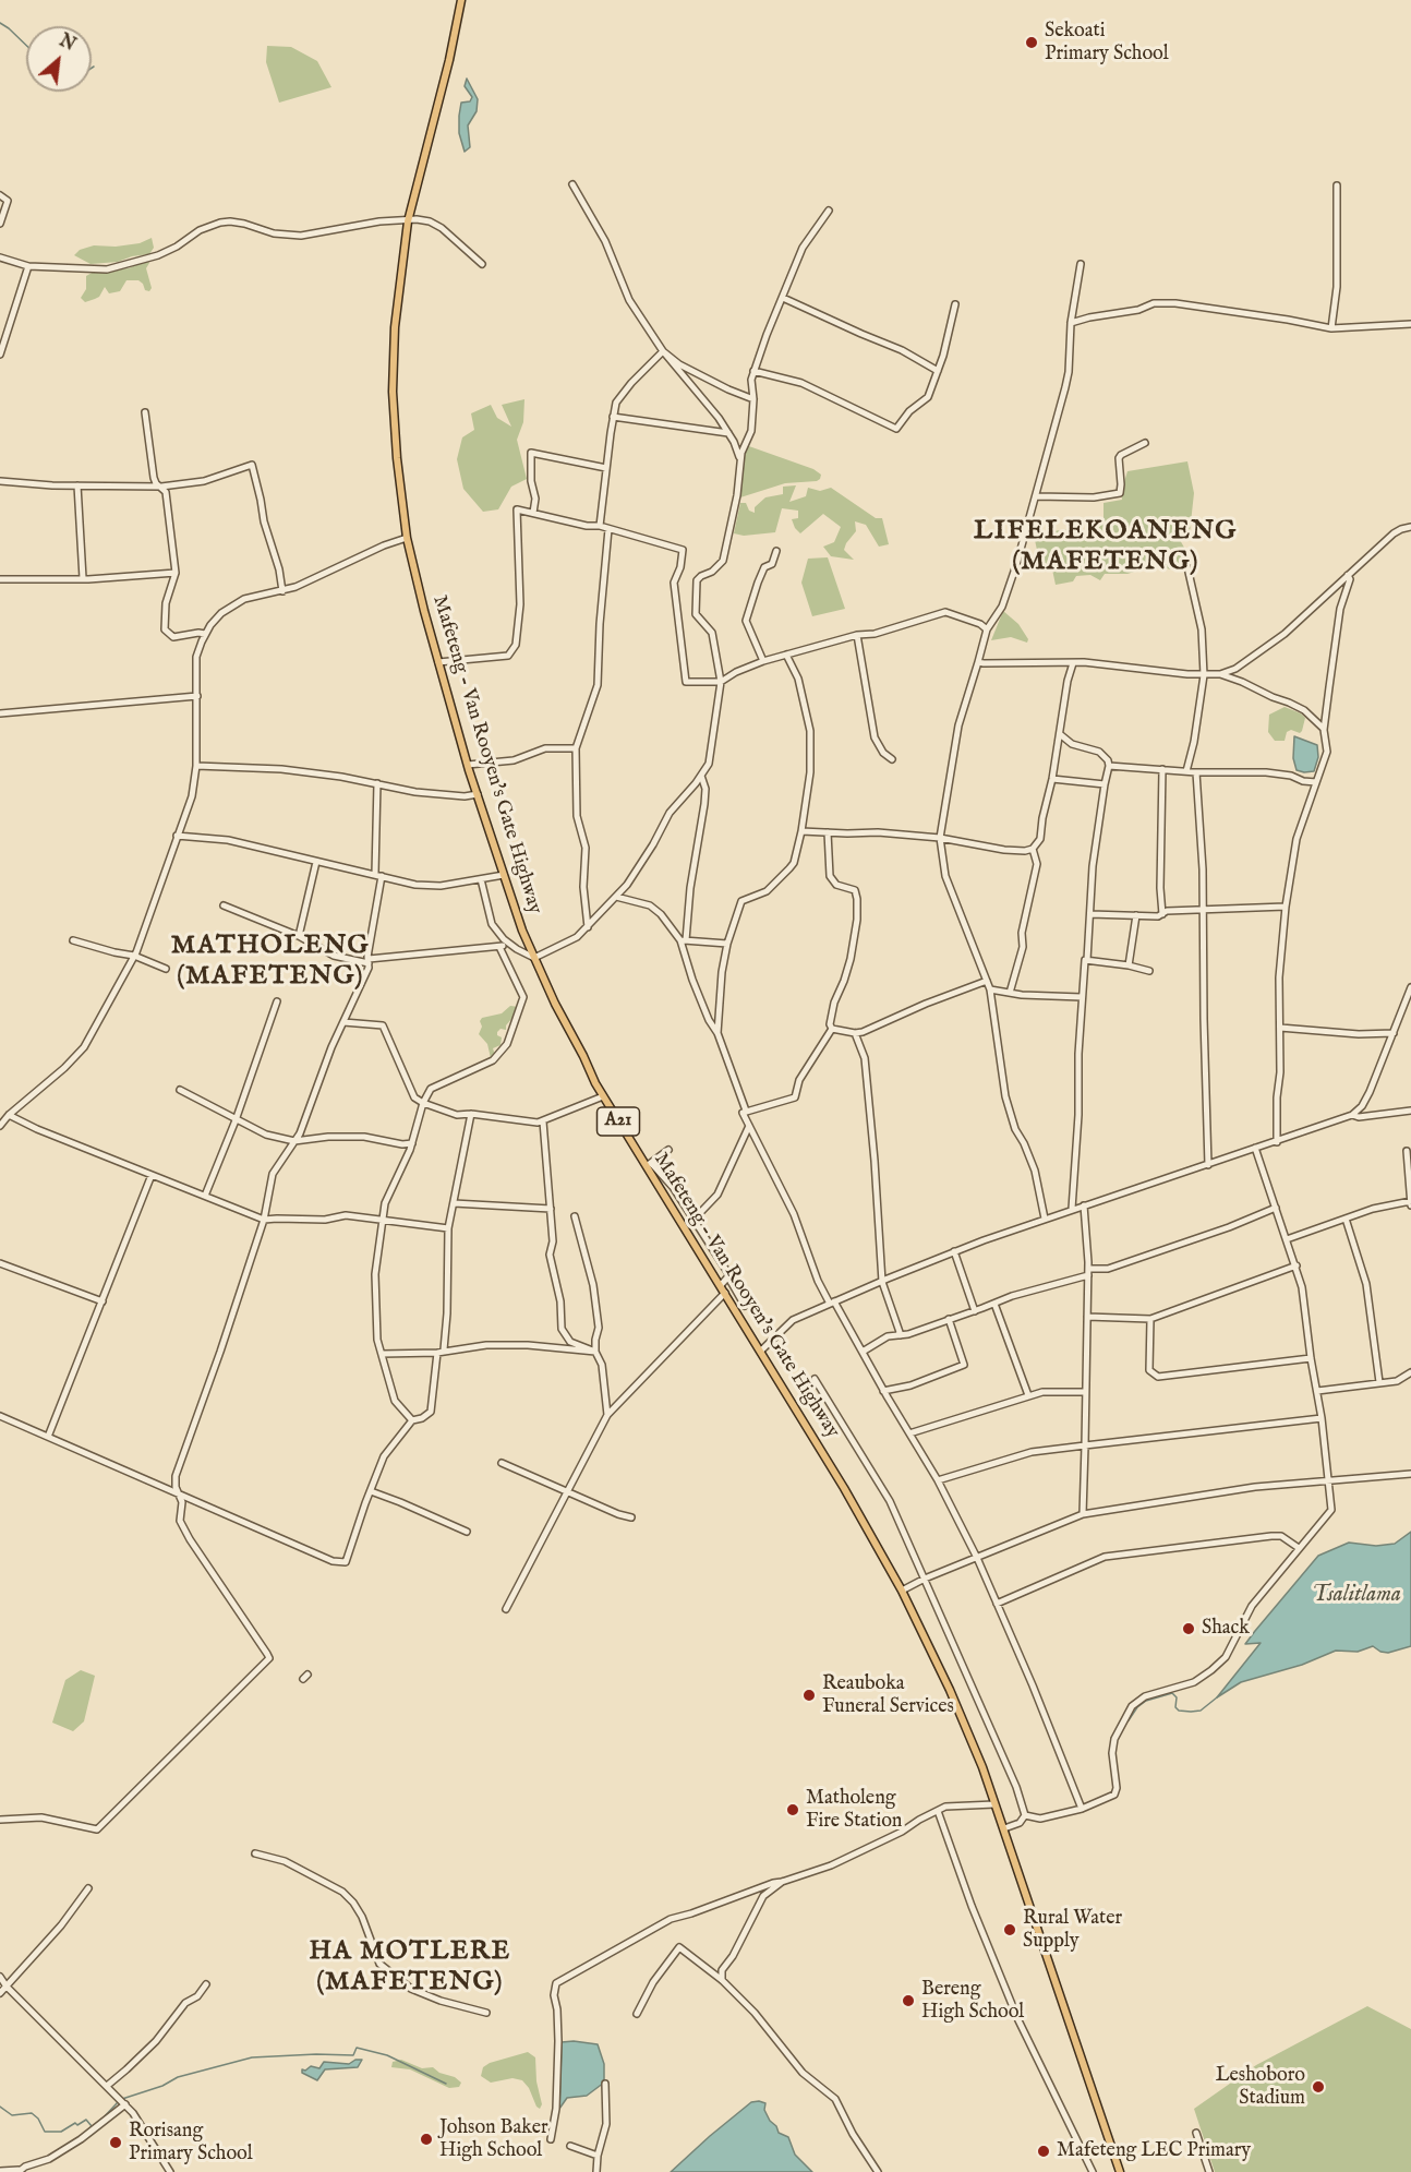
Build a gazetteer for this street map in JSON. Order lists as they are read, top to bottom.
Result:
{
  "streets": {
    "main road": ["Mafeteng - Van Rooyen's Gate Highway", "A21"]
  },
  "districts": ["LIFELEKOANENG (MAFETENG)", "MATHOLENG (MAFETENG)", "HA MOTLERE (MAFETENG)"],
  "water": ["Tsalitlama"],
  "places": [
    "Sekoati Primary School",
    "Shack",
    "Reauboka Funeral Services",
    "Matholeng Fire Station",
    "Rural Water Supply",
    "Bereng High School",
    "Leshoboro Stadium",
    "Johson Baker High School",
    "Rorisang Primary School",
    "Mafeteng LEC Primary"
  ],
  "north": "top right"
}
